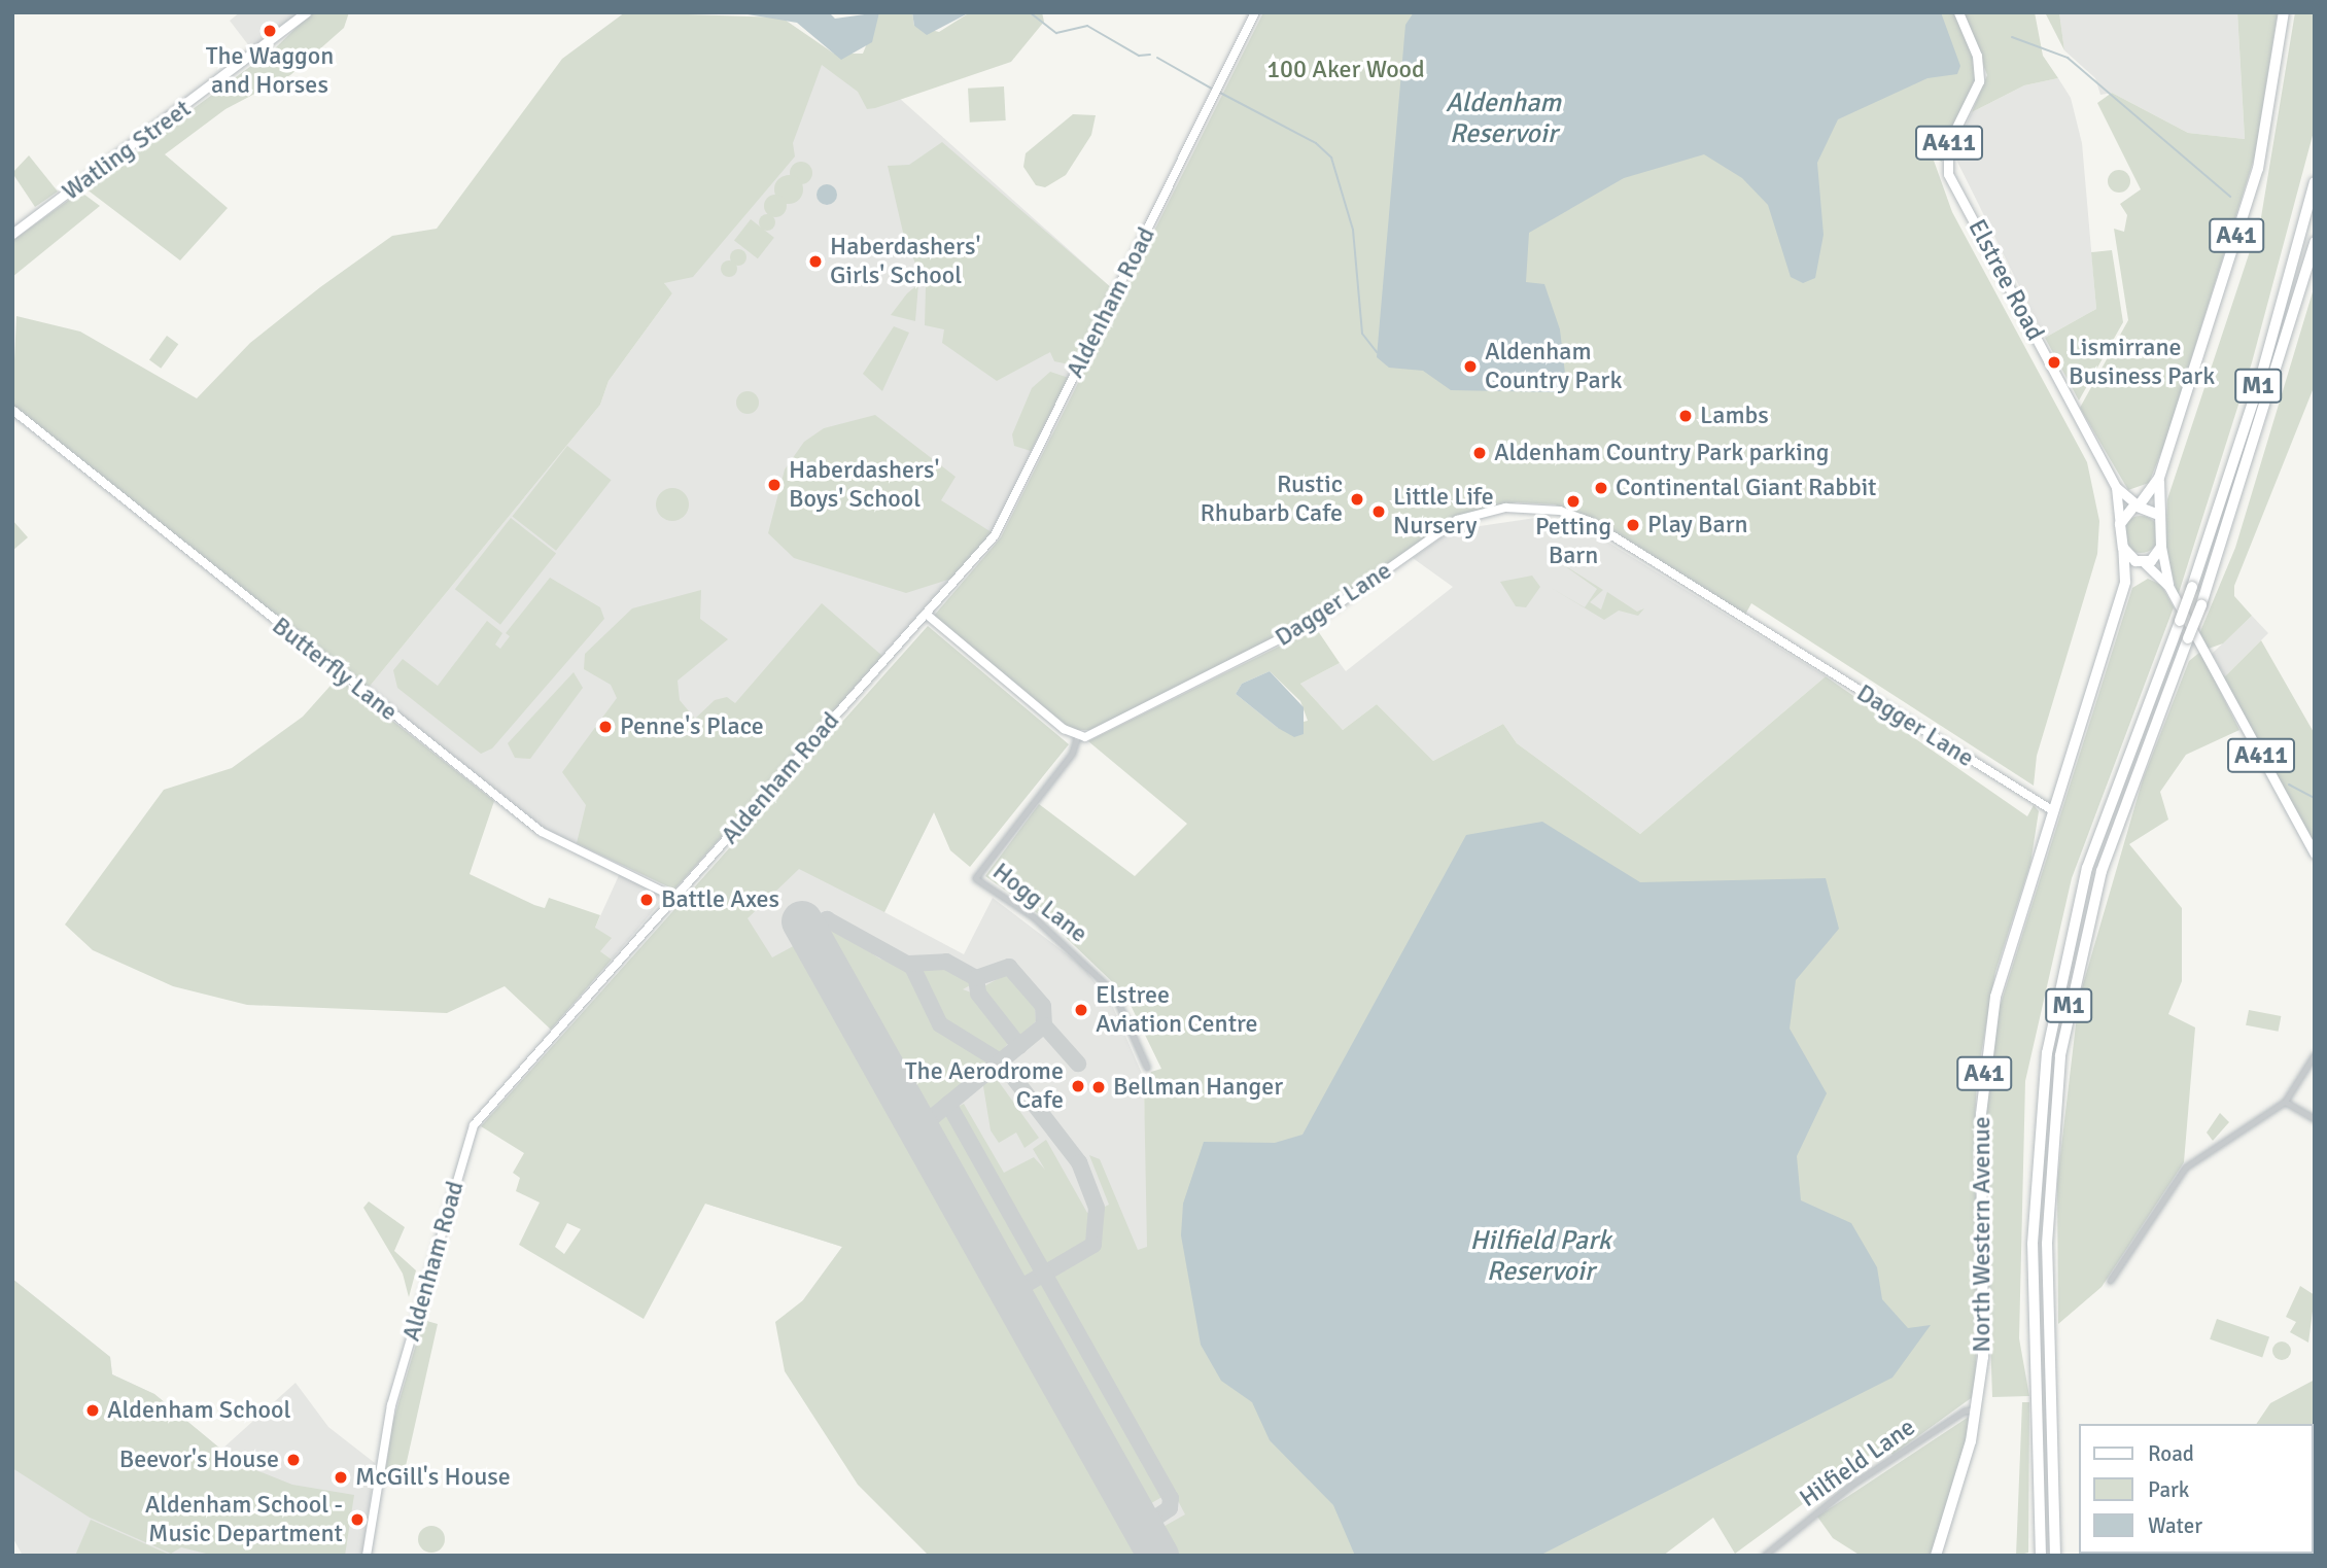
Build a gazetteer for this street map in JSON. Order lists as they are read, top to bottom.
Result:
{
  "streets": {
    "highway": ["A41", "M1", "North Western Avenue"],
    "main road": ["A411", "Watling Street", "Elstree Road"],
    "street": [
      "Aldenham Road",
      "Dagger Lane",
      "Butterfly Lane",
      "Hogg Lane",
      "Hilfield Lane"
    ]
  },
  "crossings": [
    ["A411", "A41"],
    ["A411", "Elstree Road"],
    ["A411", "North Western Avenue"],
    ["A41", "Elstree Road"],
    ["A41", "North Western Avenue"],
    ["Elstree Road", "North Western Avenue"],
    ["Aldenham Road", "Butterfly Lane"],
    ["Dagger Lane", "Hogg Lane"],
    ["Dagger Lane", "North Western Avenue"],
    ["North Western Avenue", "Hilfield Lane"]
  ],
  "water": ["Aldenham Reservoir", "Hilfield Park Reservoir"],
  "parks": ["100 Aker Wood"],
  "places": [
    "The Waggon and Horses",
    "Haberdashers' Girls' School",
    "Lismirrane Business Park",
    "Aldenham Country Park",
    "Lambs",
    "Aldenham Country Park parking",
    "Haberdashers' Boys' School",
    "Continental Giant Rabbit",
    "Rustic Rhubarb Cafe",
    "Petting Barn",
    "Little Life Nursery",
    "Play Barn",
    "Penne's Place",
    "Battle Axes",
    "Elstree Aviation Centre",
    "The Aerodrome Cafe",
    "Bellman Hanger",
    "Aldenham School",
    "Beevor's House",
    "McGill's House",
    "Aldenham School - Music Department"
  ],
  "legend": ["Road", "Park", "Water"]
}
